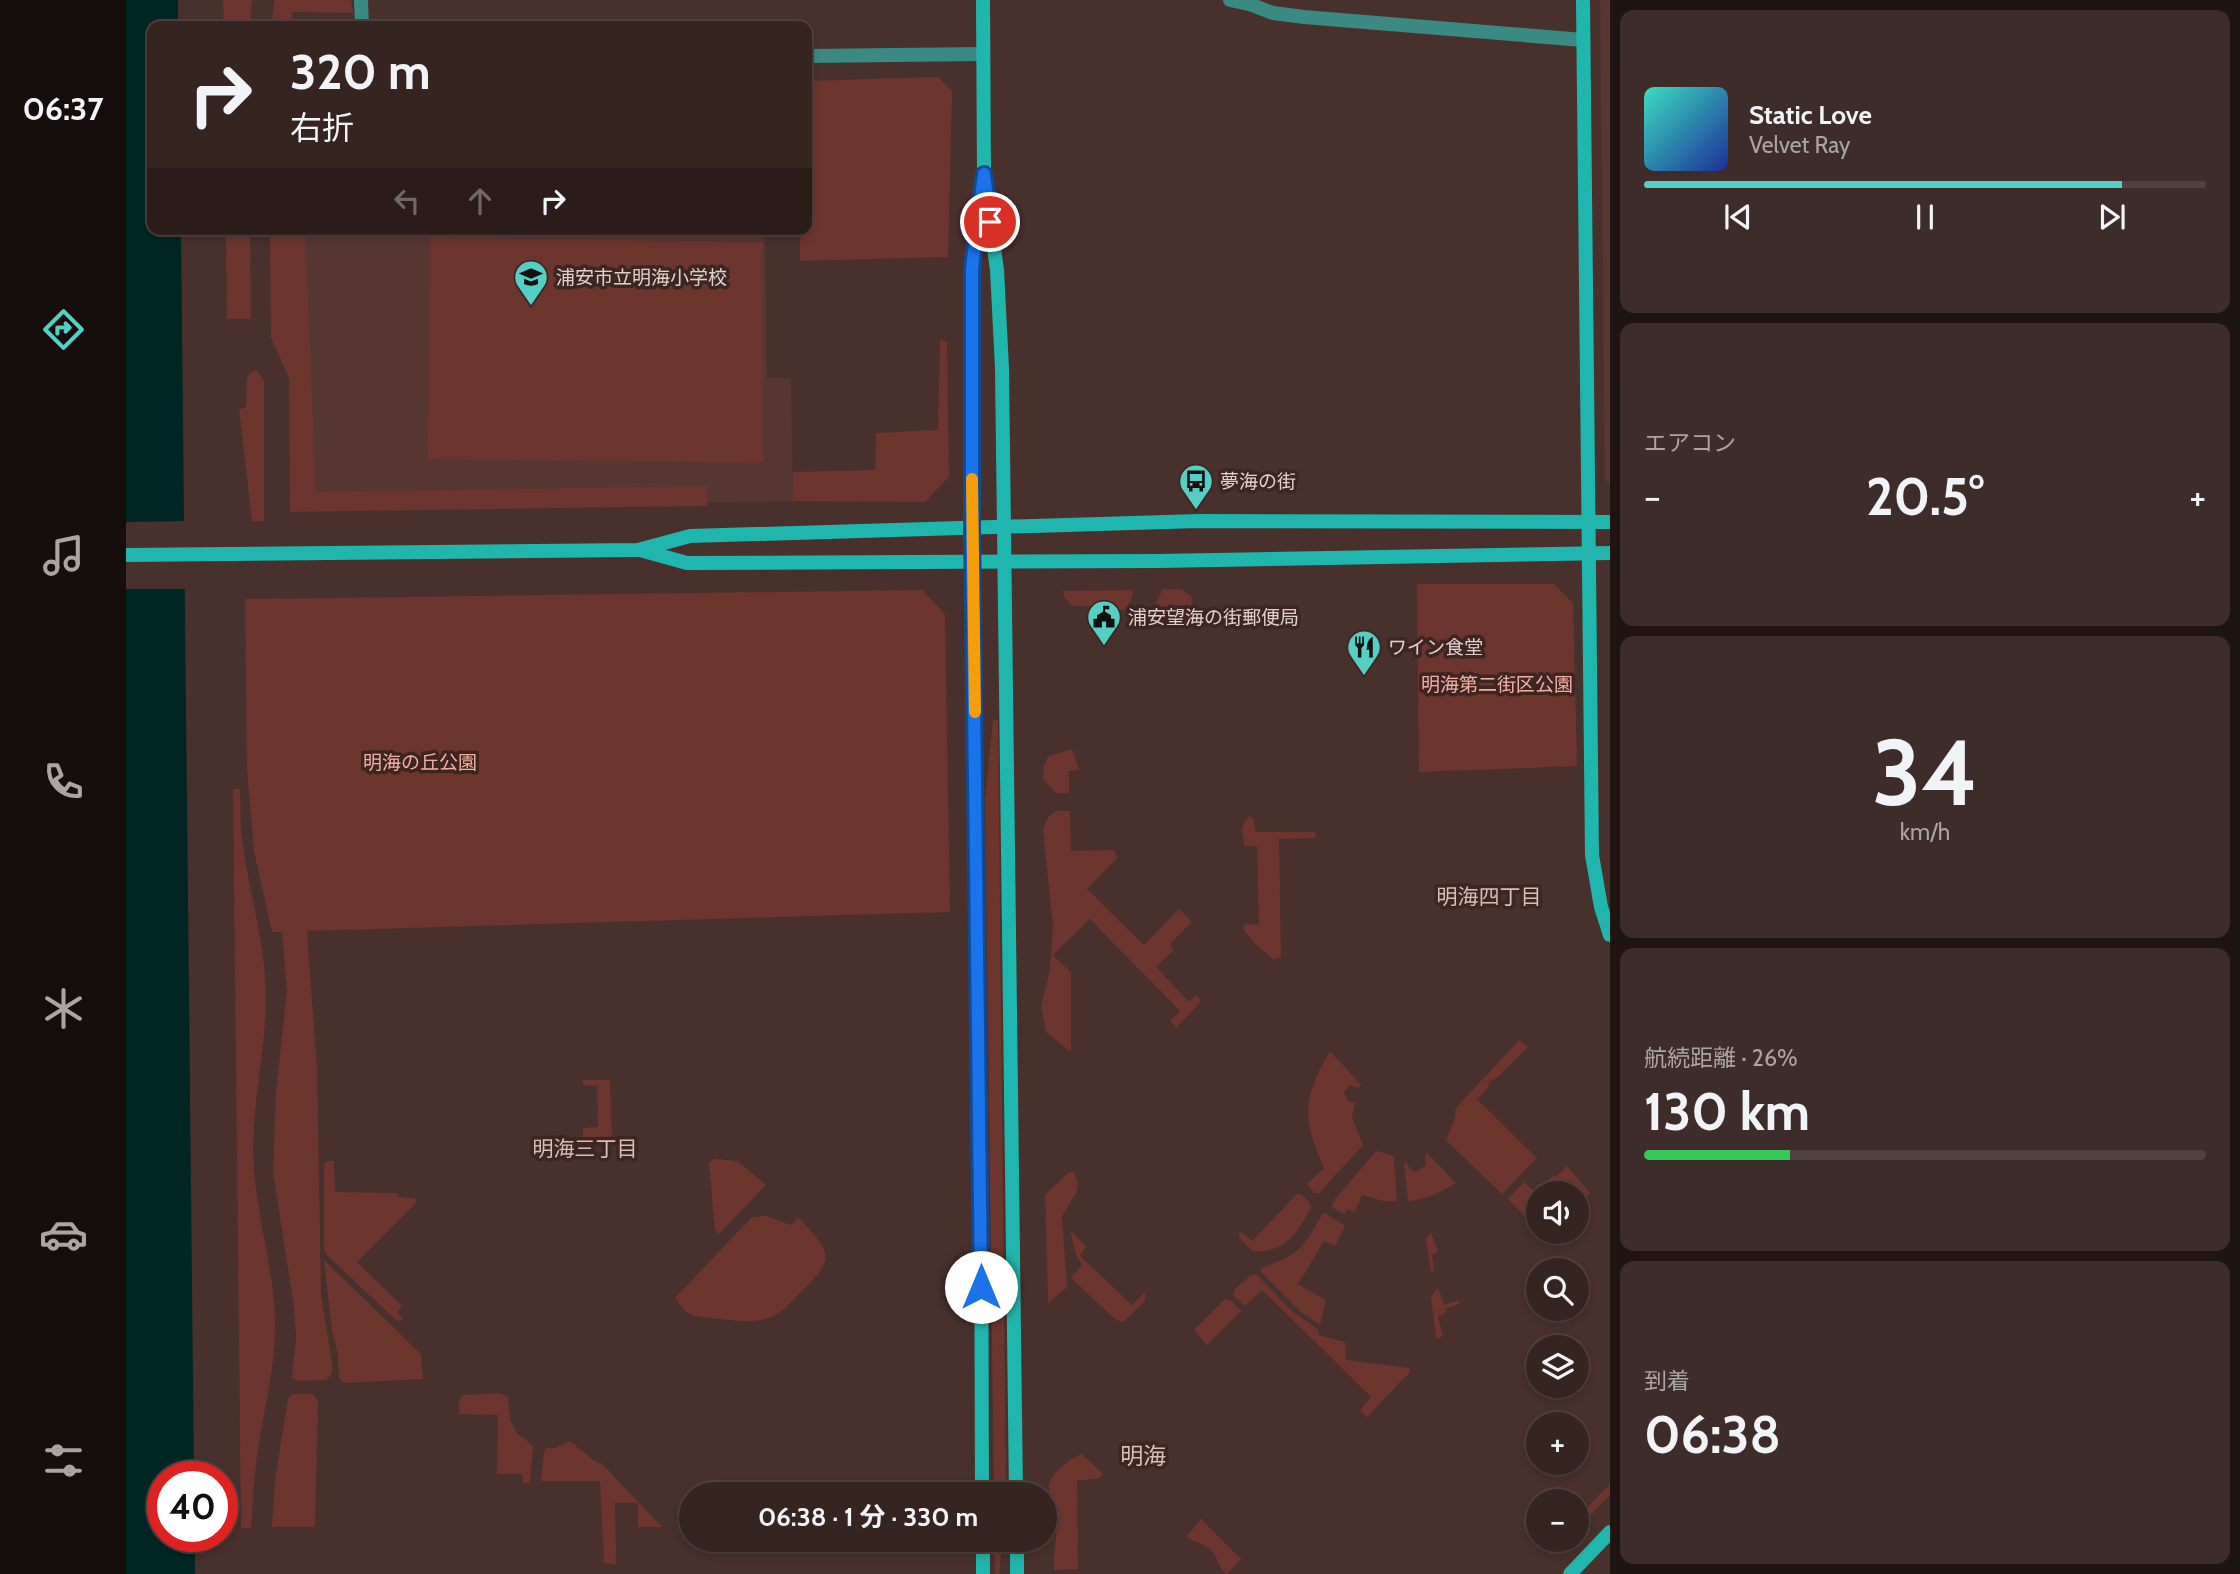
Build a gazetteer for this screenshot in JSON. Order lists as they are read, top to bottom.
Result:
{
  "districts": ["明海四丁目", "明海三丁目", "明海"],
  "parks": ["明海第二街区公園", "明海の丘公園"],
  "places": {
    "school or university": ["浦安市立明海小学校"],
    "bus stop": ["夢海の街"],
    "public building": ["浦安望海の街郵便局"],
    "restaurant": ["ワイン食堂"]
  },
  "page": {
    "tabs": "06:37",
    "turn": ["320 m", "右折"],
    "song": ["Static Love", "Velvet Ray"],
    "tile": [
      "エアコン",
      ["34", "km/h"],
      ["航続距離 · 26%", "130 km"],
      ["到着", "06:38"]
    ],
    "heat": ["−", "20.5°", "+"],
    "map_buttons": ["+", "−"],
    "limit": "40",
    "trip": "06:38 · 1 分 · 330 m"
  }
}
